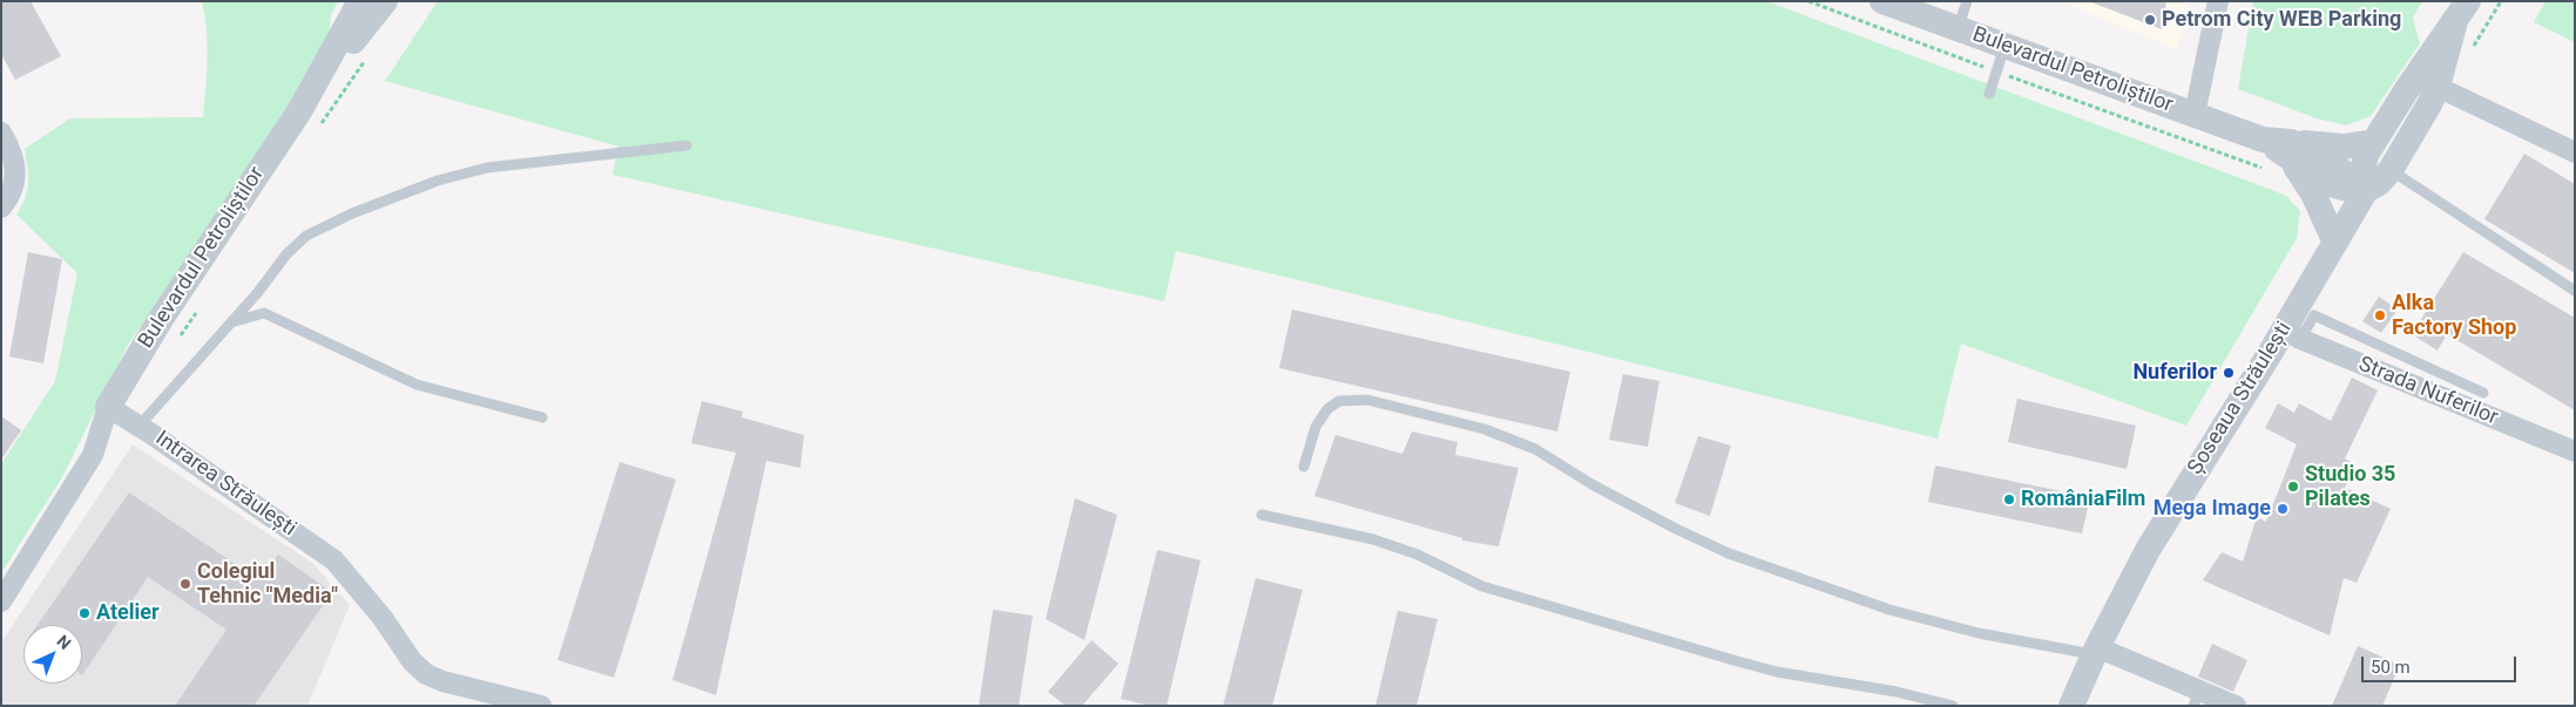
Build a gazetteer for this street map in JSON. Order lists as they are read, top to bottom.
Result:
{
  "streets": {
    "street": [
      "Bulevardul Petroliștilor",
      "Strada Nuferilor",
      "Șoseaua Străulești",
      "Intrarea Străulești"
    ]
  },
  "crossings": [
    ["Bulevardul Petroliștilor", "Șoseaua Străulești"],
    ["Bulevardul Petroliștilor", "Intrarea Străulești"],
    ["Strada Nuferilor", "Șoseaua Străulești"]
  ],
  "places": [
    "Petrom City WEB Parking",
    "Alka Factory Shop",
    "Nuferilor",
    "Studio 35 Pilates",
    "RomâniaFilm",
    "Mega Image",
    "Colegiul Tehnic \"Media\"",
    "Atelier"
  ],
  "scale_bar": "50 m",
  "north": "top right"
}
